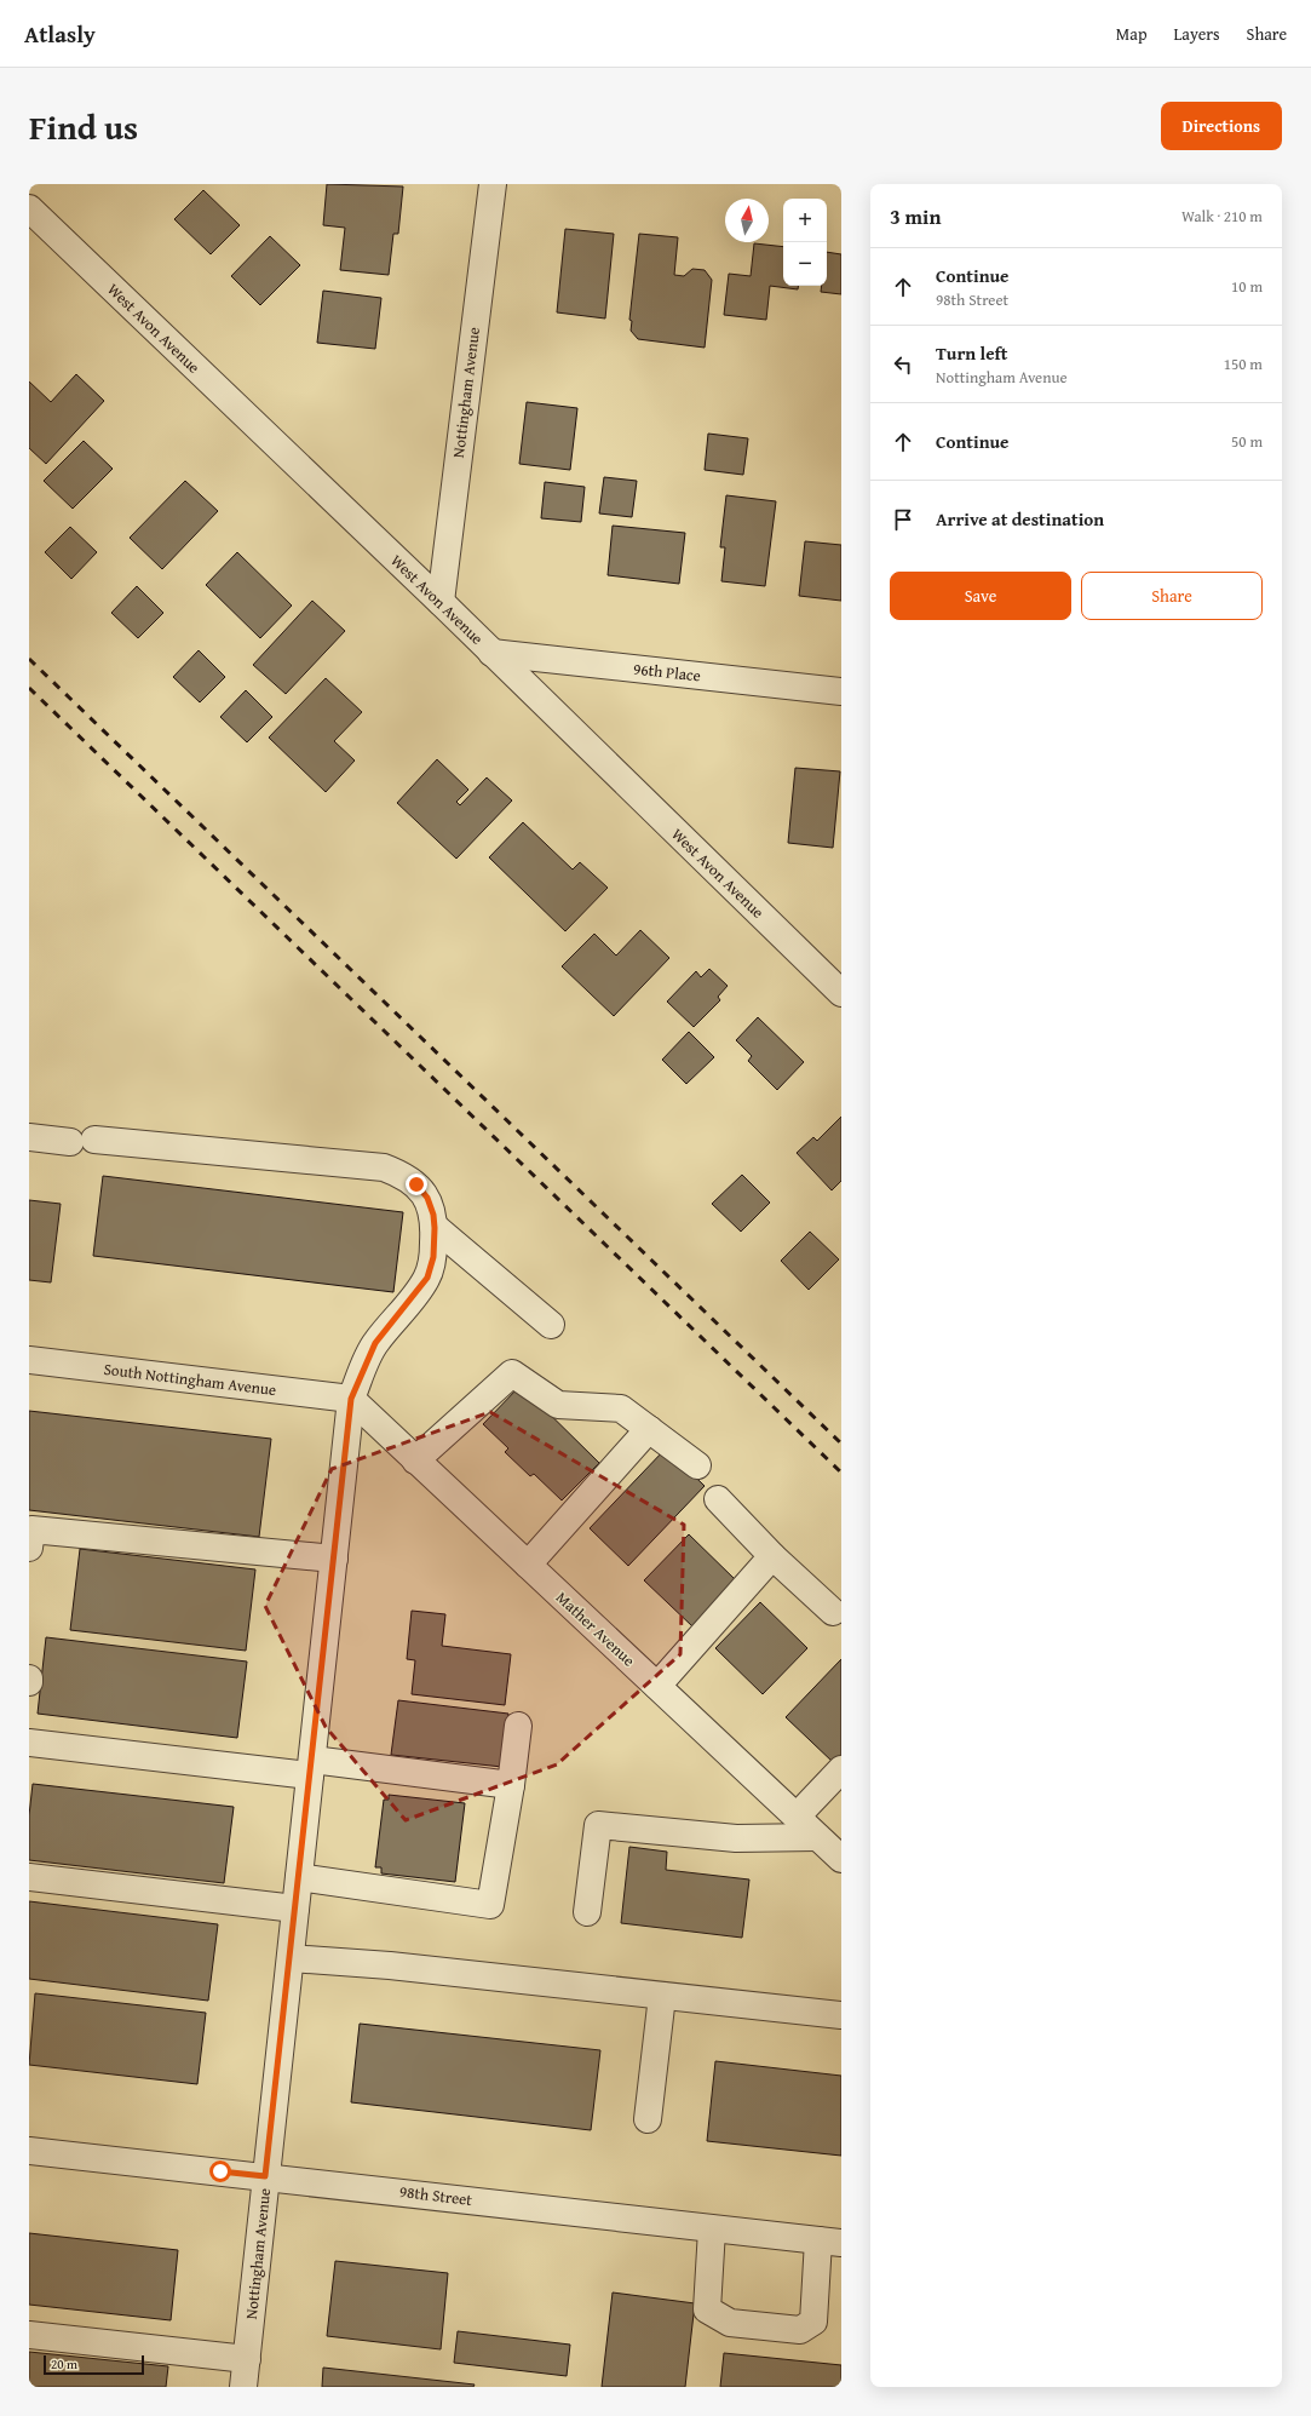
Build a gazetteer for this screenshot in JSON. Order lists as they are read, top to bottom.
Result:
{
  "streets": {
    "street": [
      "West Avon Avenue",
      "Nottingham Avenue",
      "96th Place",
      "South Nottingham Avenue",
      "Mather Avenue",
      "98th Street"
    ]
  },
  "crossings": [
    ["West Avon Avenue", "Nottingham Avenue"],
    ["West Avon Avenue", "96th Place"],
    ["Nottingham Avenue", "South Nottingham Avenue"],
    ["Nottingham Avenue", "Mather Avenue"],
    ["Nottingham Avenue", "98th Street"],
    ["South Nottingham Avenue", "Mather Avenue"]
  ],
  "scale_bar": "20 m",
  "north": "top",
  "page": {
    "header": "Atlasly",
    "nav": ["Map", "Layers", "Share"],
    "title": "Find us",
    "buttons": [
      "Directions",
      ["Save", "Share"]
    ],
    "heading": ["3 min", "Walk · 210 m"],
    "map_buttons": ["+", "−"],
    "list": [
      ["Continue", "98th Street", "10 m"],
      ["Turn left", "Nottingham Avenue", "150 m"],
      ["Continue", "50 m"],
      "Arrive at destination"
    ],
    "scale": "20 m"
  }
}
